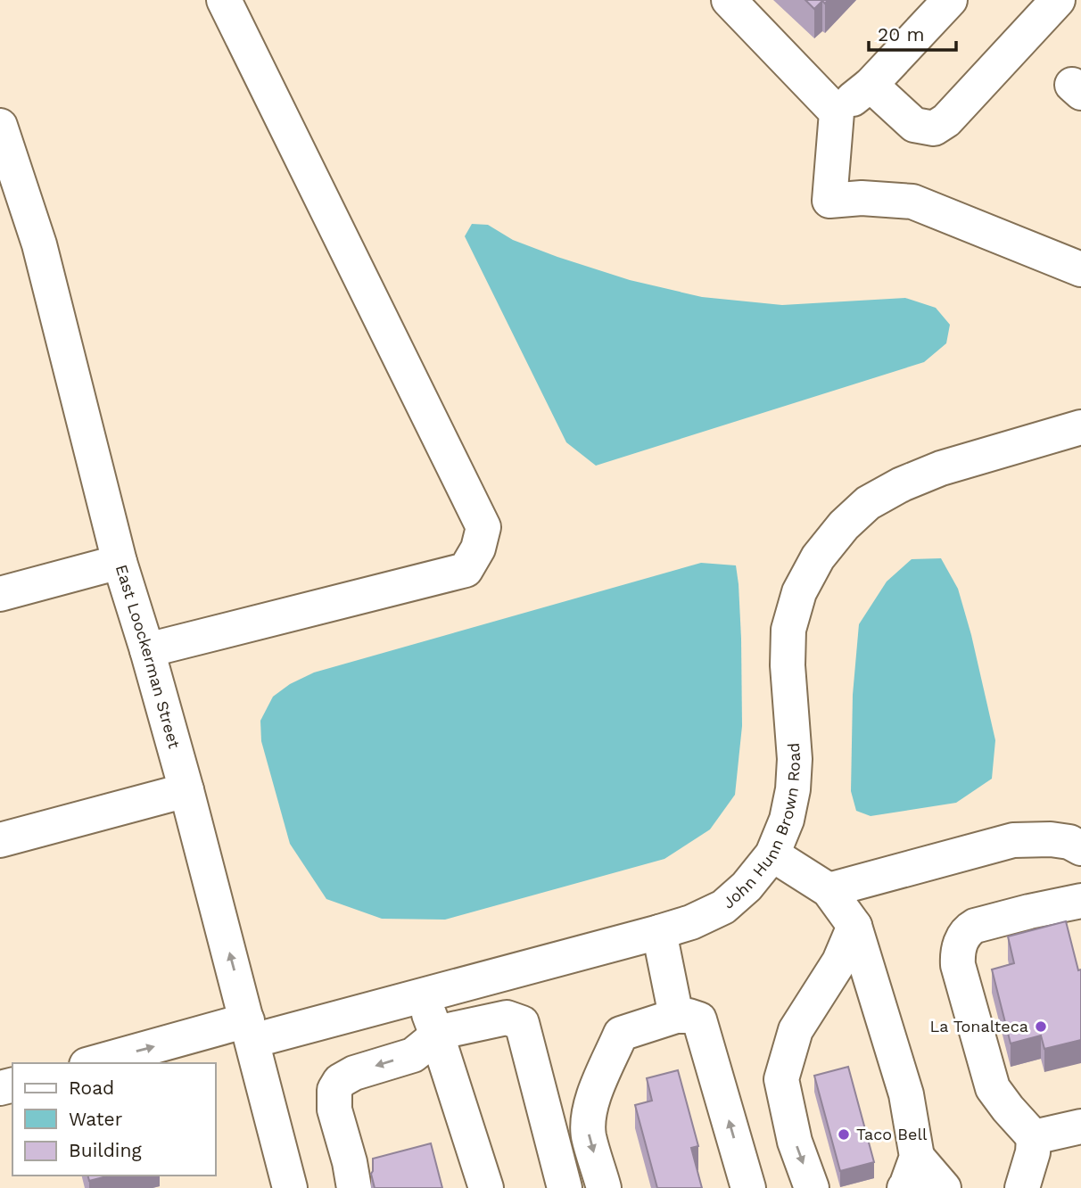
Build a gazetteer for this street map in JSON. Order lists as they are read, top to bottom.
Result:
{
  "streets": {
    "street": ["East Loockerman Street", "John Hunn Brown Road"]
  },
  "crossings": [
    ["East Loockerman Street", "John Hunn Brown Road"]
  ],
  "places": ["La Tonalteca", "Taco Bell"],
  "legend": ["Road", "Water", "Building"],
  "scale_bar": "20 m"
}
